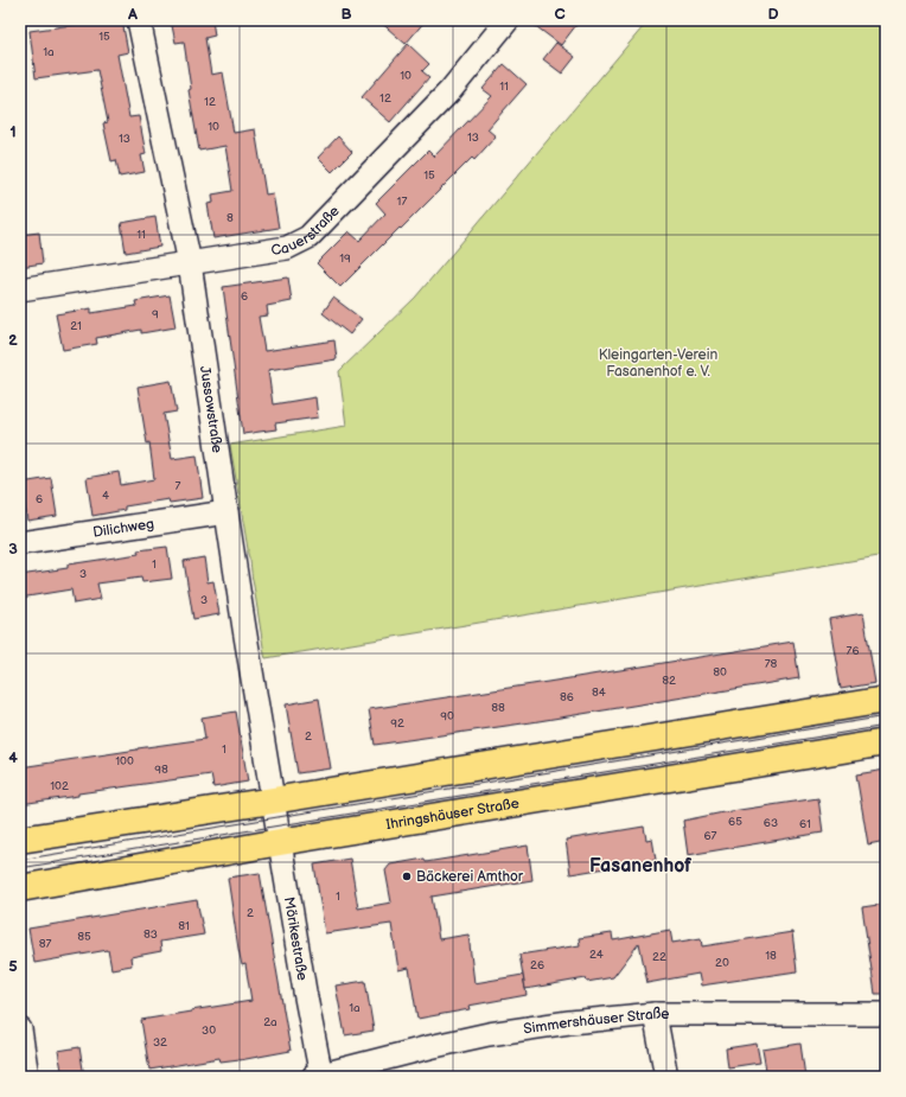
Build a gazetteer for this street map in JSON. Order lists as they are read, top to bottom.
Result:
{
  "streets": {
    "main road": ["Ihringshäuser Straße"],
    "street": [
      "Cauerstraße",
      "Jussowstraße",
      "Dilichweg",
      "Mörikestraße",
      "Simmershäuser Straße"
    ]
  },
  "crossings": [
    ["Cauerstraße", "Jussowstraße"],
    ["Jussowstraße", "Dilichweg"],
    ["Jussowstraße", "Mörikestraße"],
    ["Ihringshäuser Straße", "Mörikestraße"],
    ["Mörikestraße", "Simmershäuser Straße"]
  ],
  "districts": ["Fasanenhof"],
  "parks": ["Kleingarten-Verein Fasanenhof e. V."],
  "places": ["Bäckerei Amthor"],
  "house_numbers": [
    "15",
    "1a",
    "10",
    "11",
    "12",
    "12",
    "10",
    "13",
    "13",
    "15",
    "17",
    "8",
    "11",
    "19",
    "6",
    "9",
    "21",
    "7",
    "4",
    "6",
    "1",
    "3",
    "3",
    "76",
    "78",
    "80",
    "82",
    "84",
    "86",
    "88",
    "90",
    "92",
    "2",
    "1",
    "100",
    "98",
    "102",
    "65",
    "63",
    "61",
    "67",
    "1",
    "2",
    "81",
    "83",
    "85",
    "87",
    "24",
    "18",
    "22",
    "20",
    "26",
    "1a",
    "2a",
    "30",
    "32"
  ],
  "grid": {
    "columns": [
      "A",
      "B",
      "C",
      "D"
    ],
    "rows": [
      "1",
      "2",
      "3",
      "4",
      "5"
    ]
  }
}
